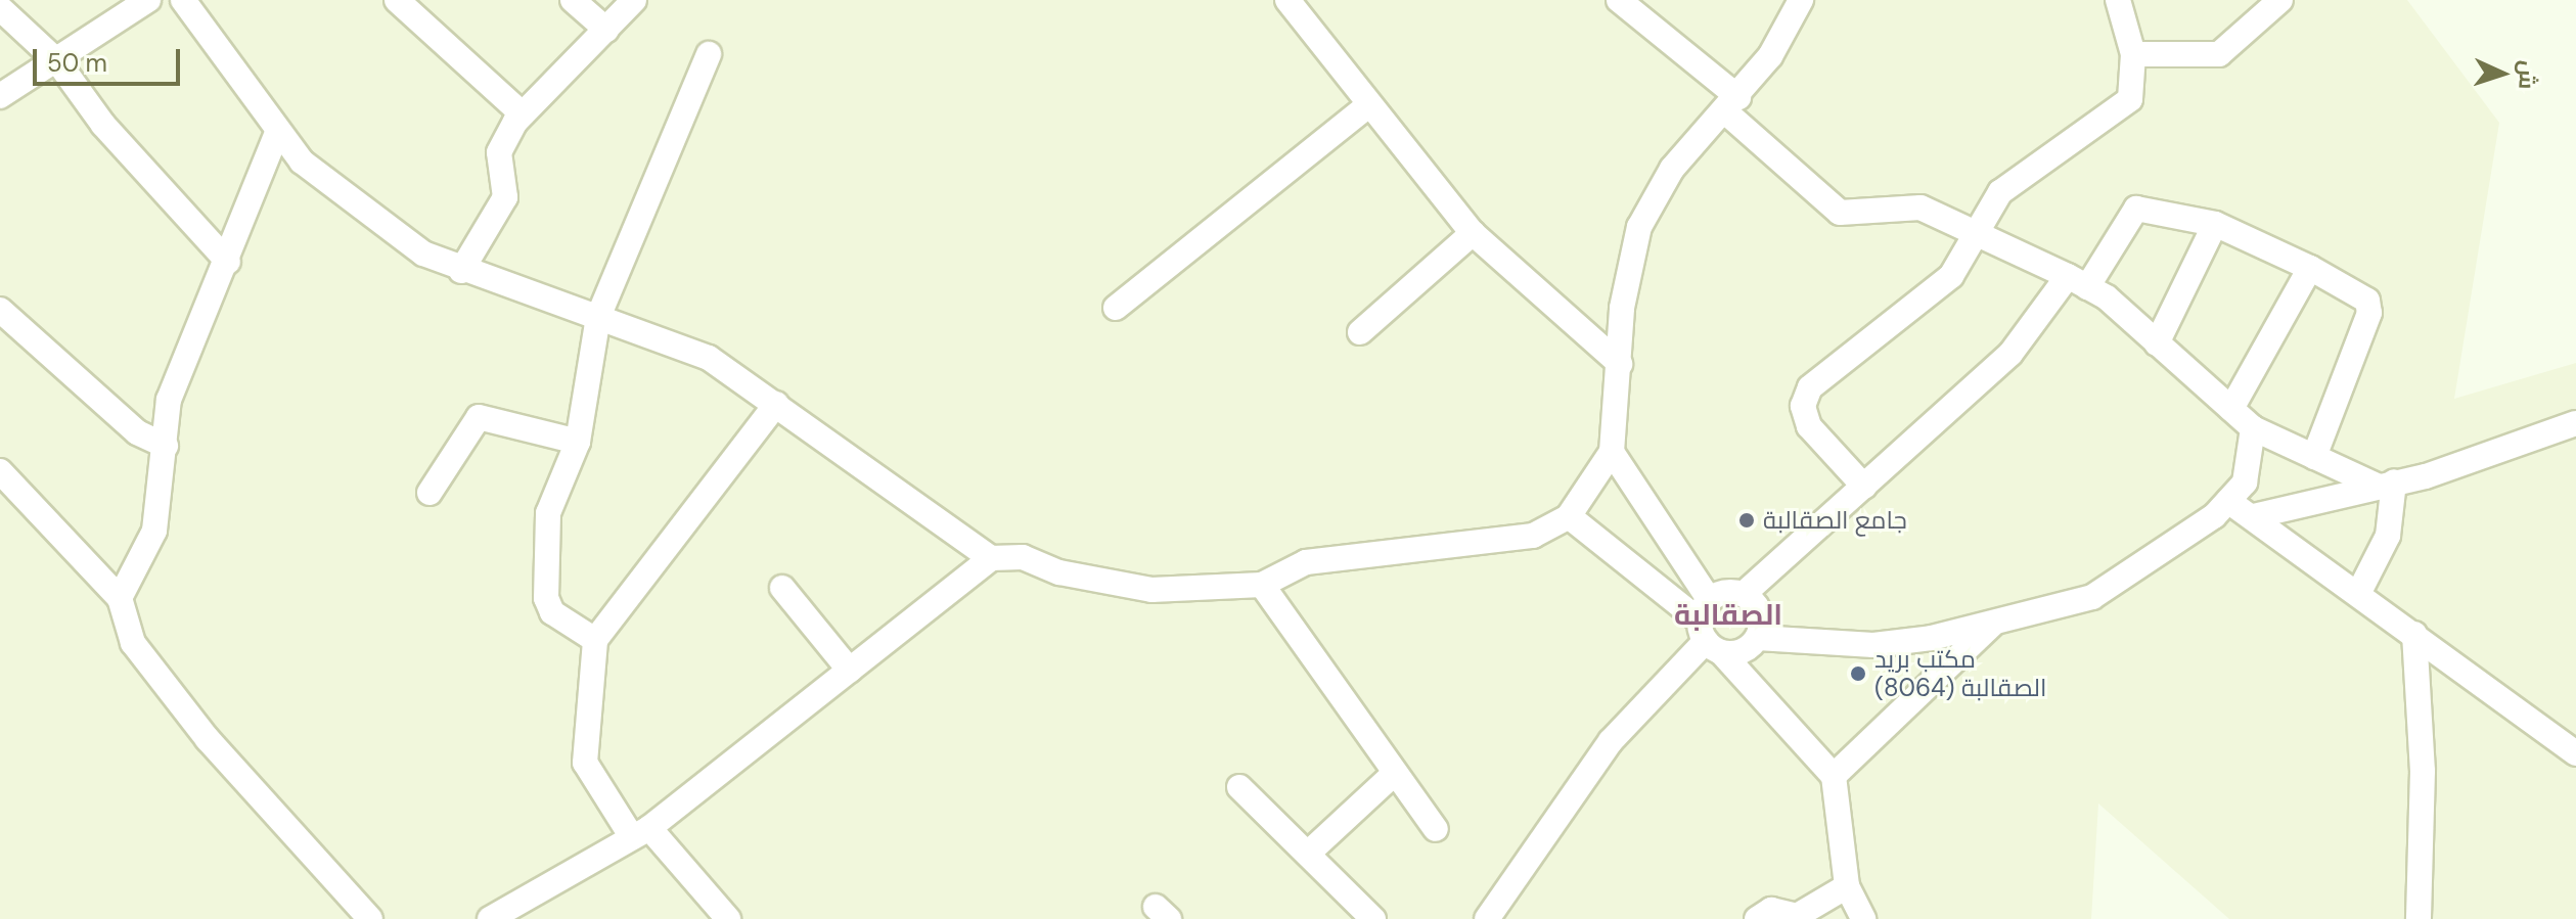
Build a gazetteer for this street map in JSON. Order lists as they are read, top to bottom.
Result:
{
  "districts": ["الصقالبة"],
  "places": ["جامع الصقالبة", "مكتب بريد الصقالبة (8064)"],
  "scale_bar": "50 m",
  "north": "right"
}
